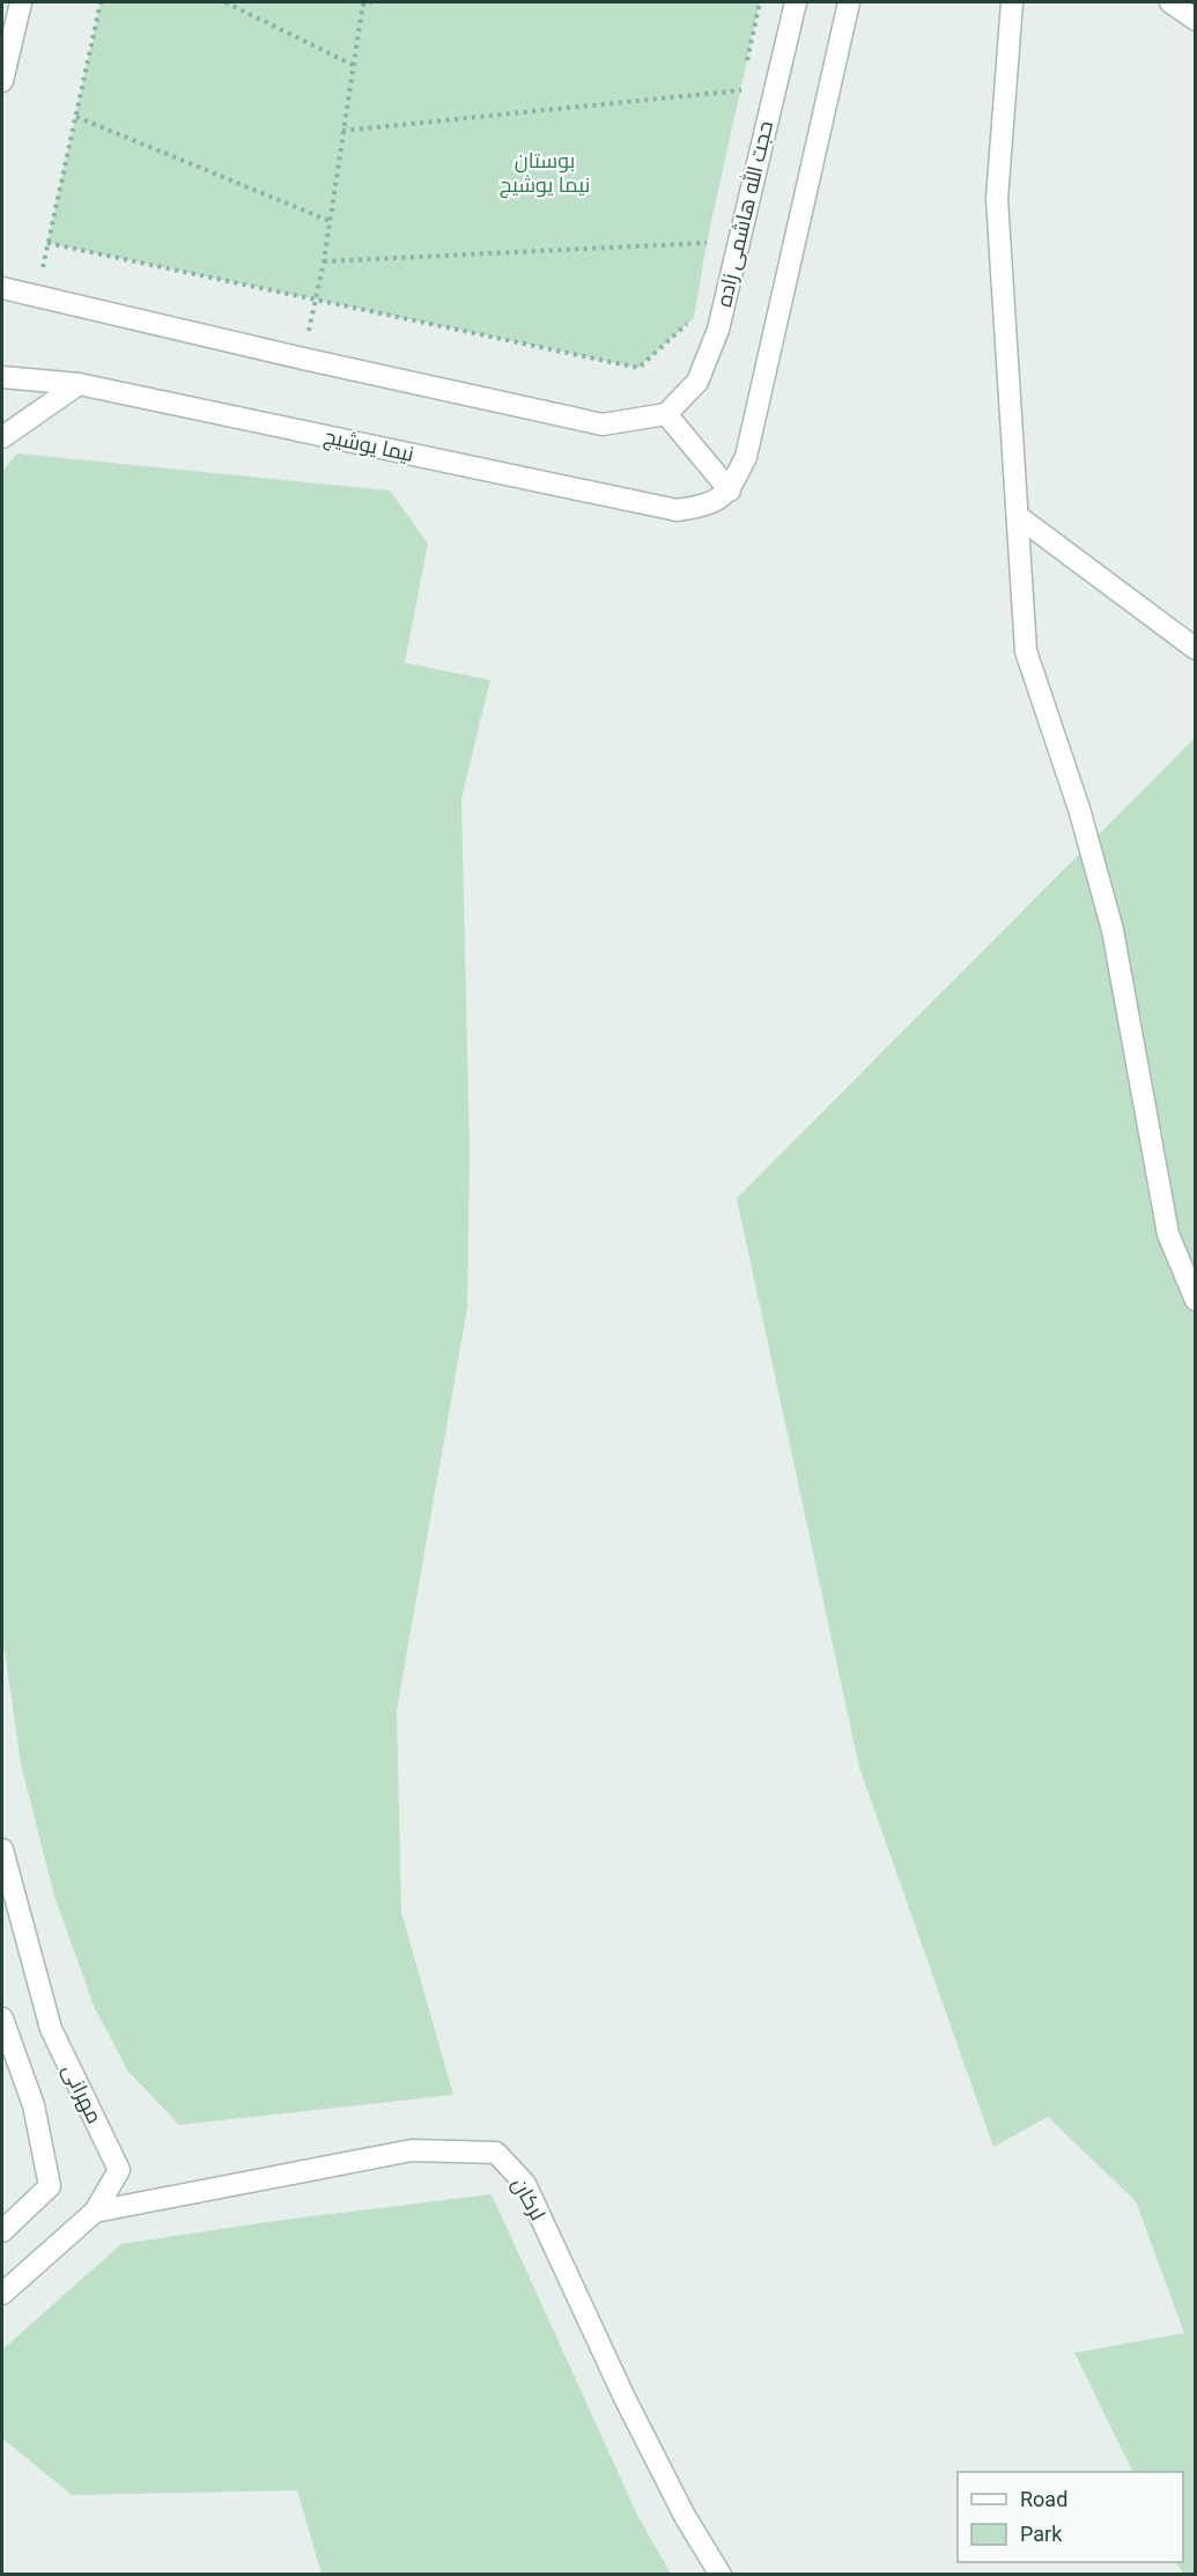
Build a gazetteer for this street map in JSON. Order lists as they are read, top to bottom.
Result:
{
  "streets": {
    "street": [
      "حجت الله هاشمی زاده",
      "نیما یوشیج",
      "مهرانی",
      "لرکان"
    ]
  },
  "crossings": [
    ["مهرانی", "لرکان"]
  ],
  "parks": ["بوستان نیما یوشیج"],
  "legend": ["Road", "Park"]
}
